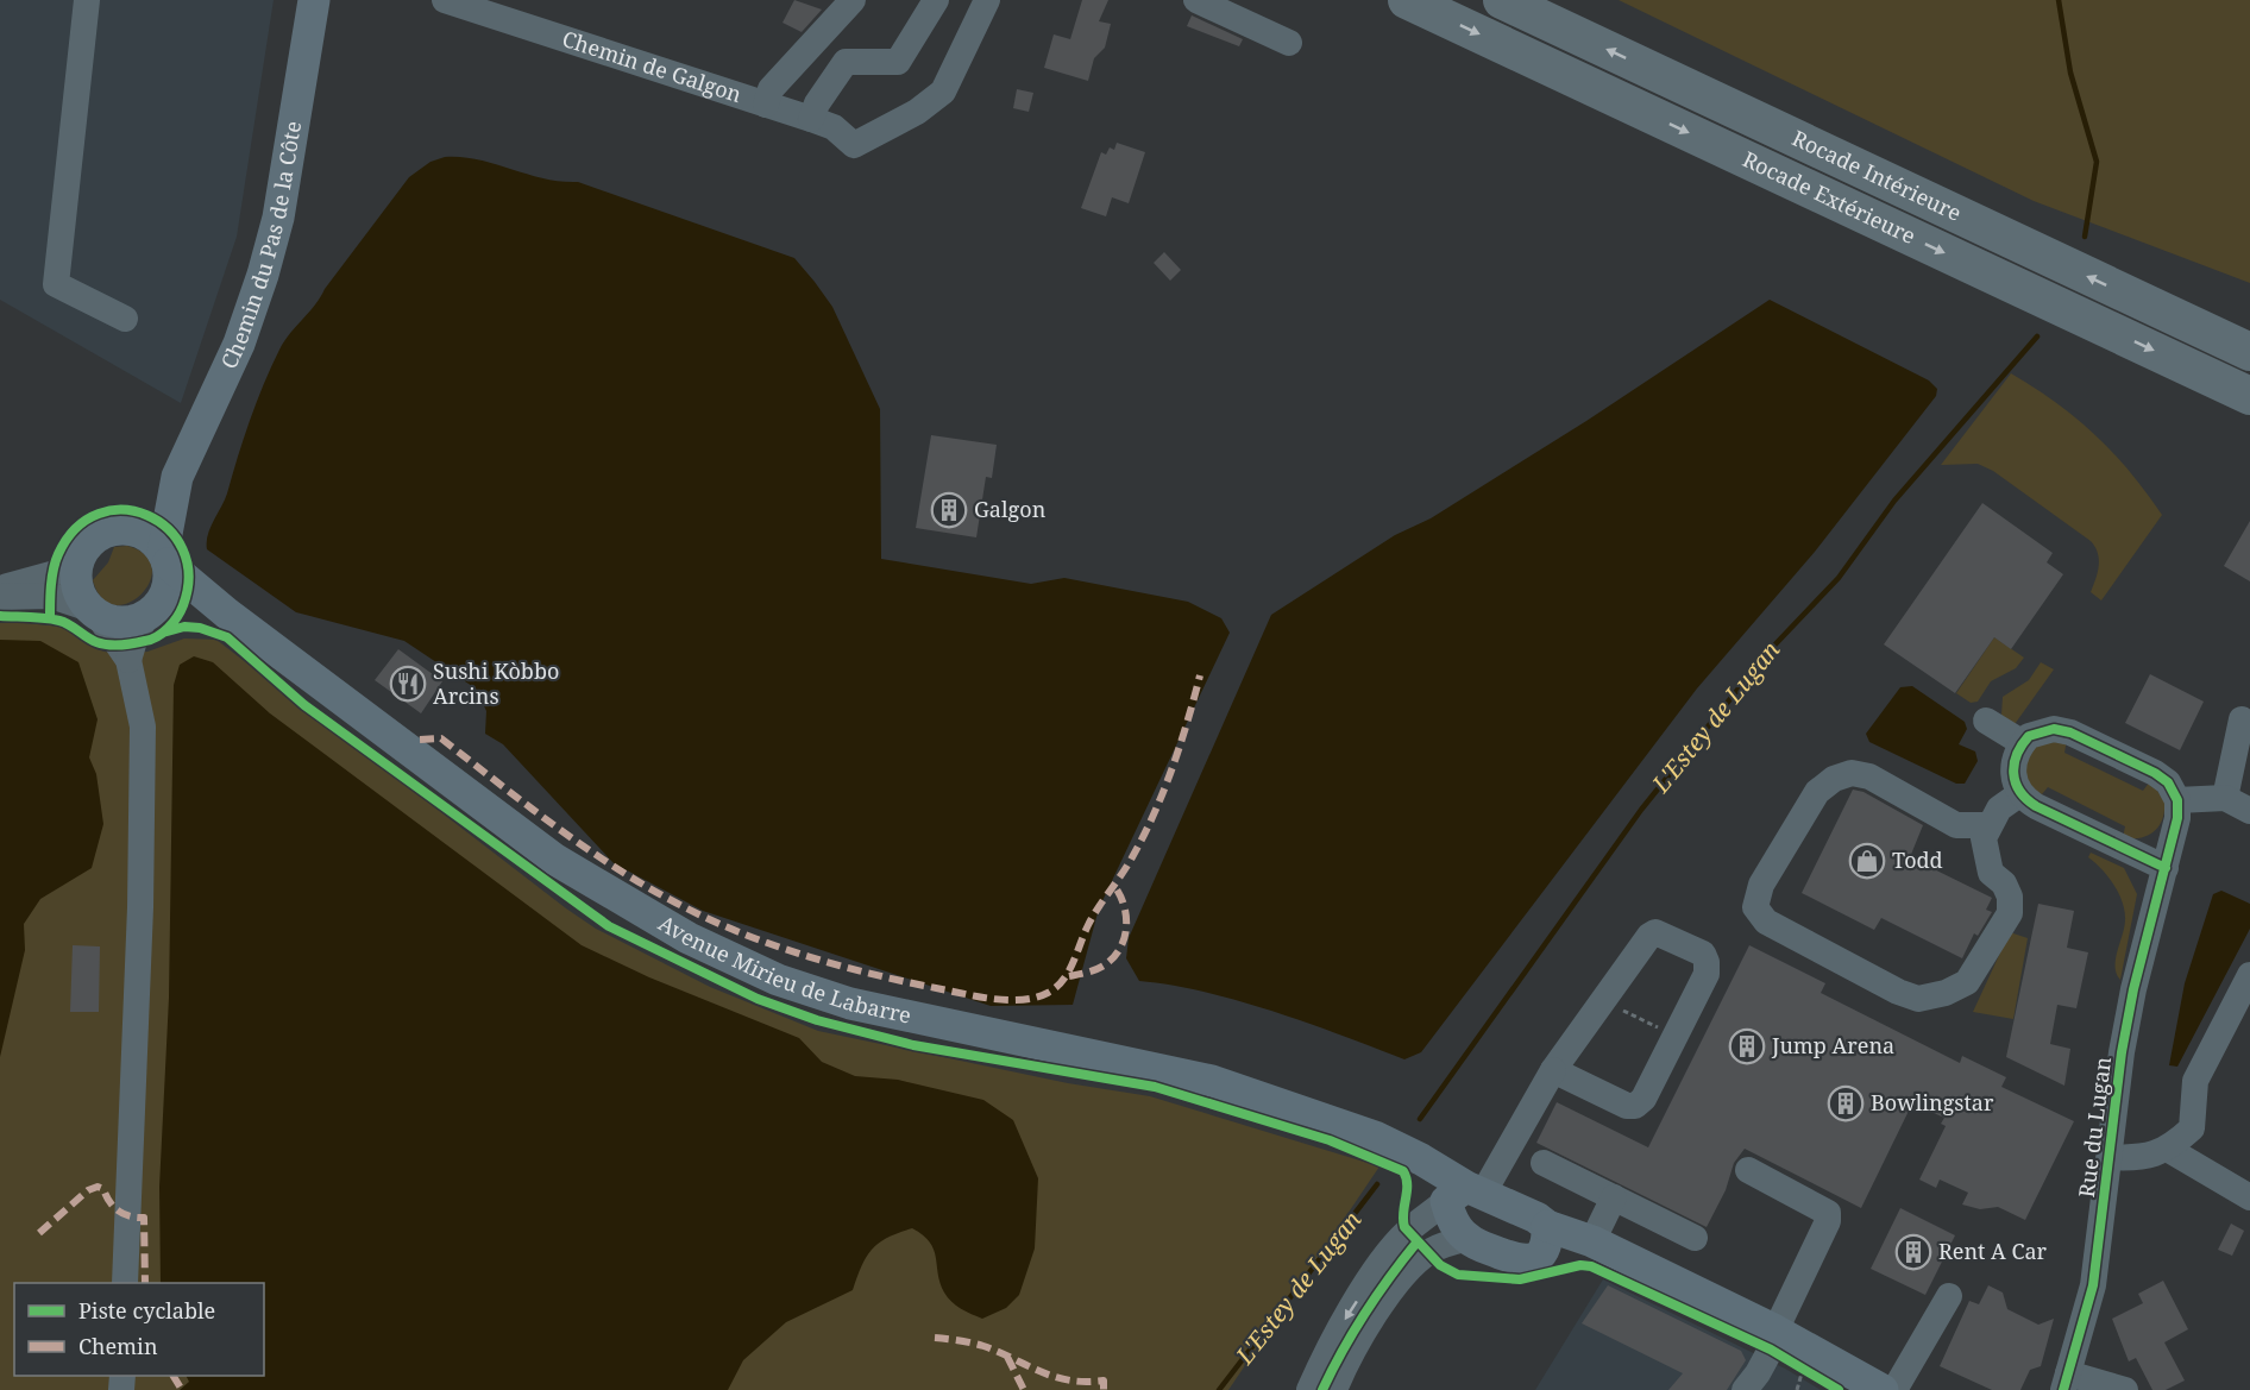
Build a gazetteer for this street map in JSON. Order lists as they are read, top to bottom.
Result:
{
  "streets": {
    "highway": ["Rocade Intérieure", "Rocade Extérieure"],
    "main road": ["Chemin du Pas de la Côte", "Avenue Mirieu de Labarre"],
    "street": ["Chemin de Galgon", "Rue du Lugan"]
  },
  "crossings": [
    ["Chemin du Pas de la Côte", "Avenue Mirieu de Labarre"]
  ],
  "one_way": ["Rocade Intérieure", "Rocade Extérieure"],
  "water": ["L'Estey de Lugan"],
  "places": {
    "building": [
      "Galgon",
      "Jump Arena",
      "Bowlingstar",
      "Rent A Car"
    ],
    "restaurant": ["Sushi Kòbbo Arcins"],
    "shop": ["Todd"]
  },
  "legend": ["Piste cyclable", "Chemin"]
}
